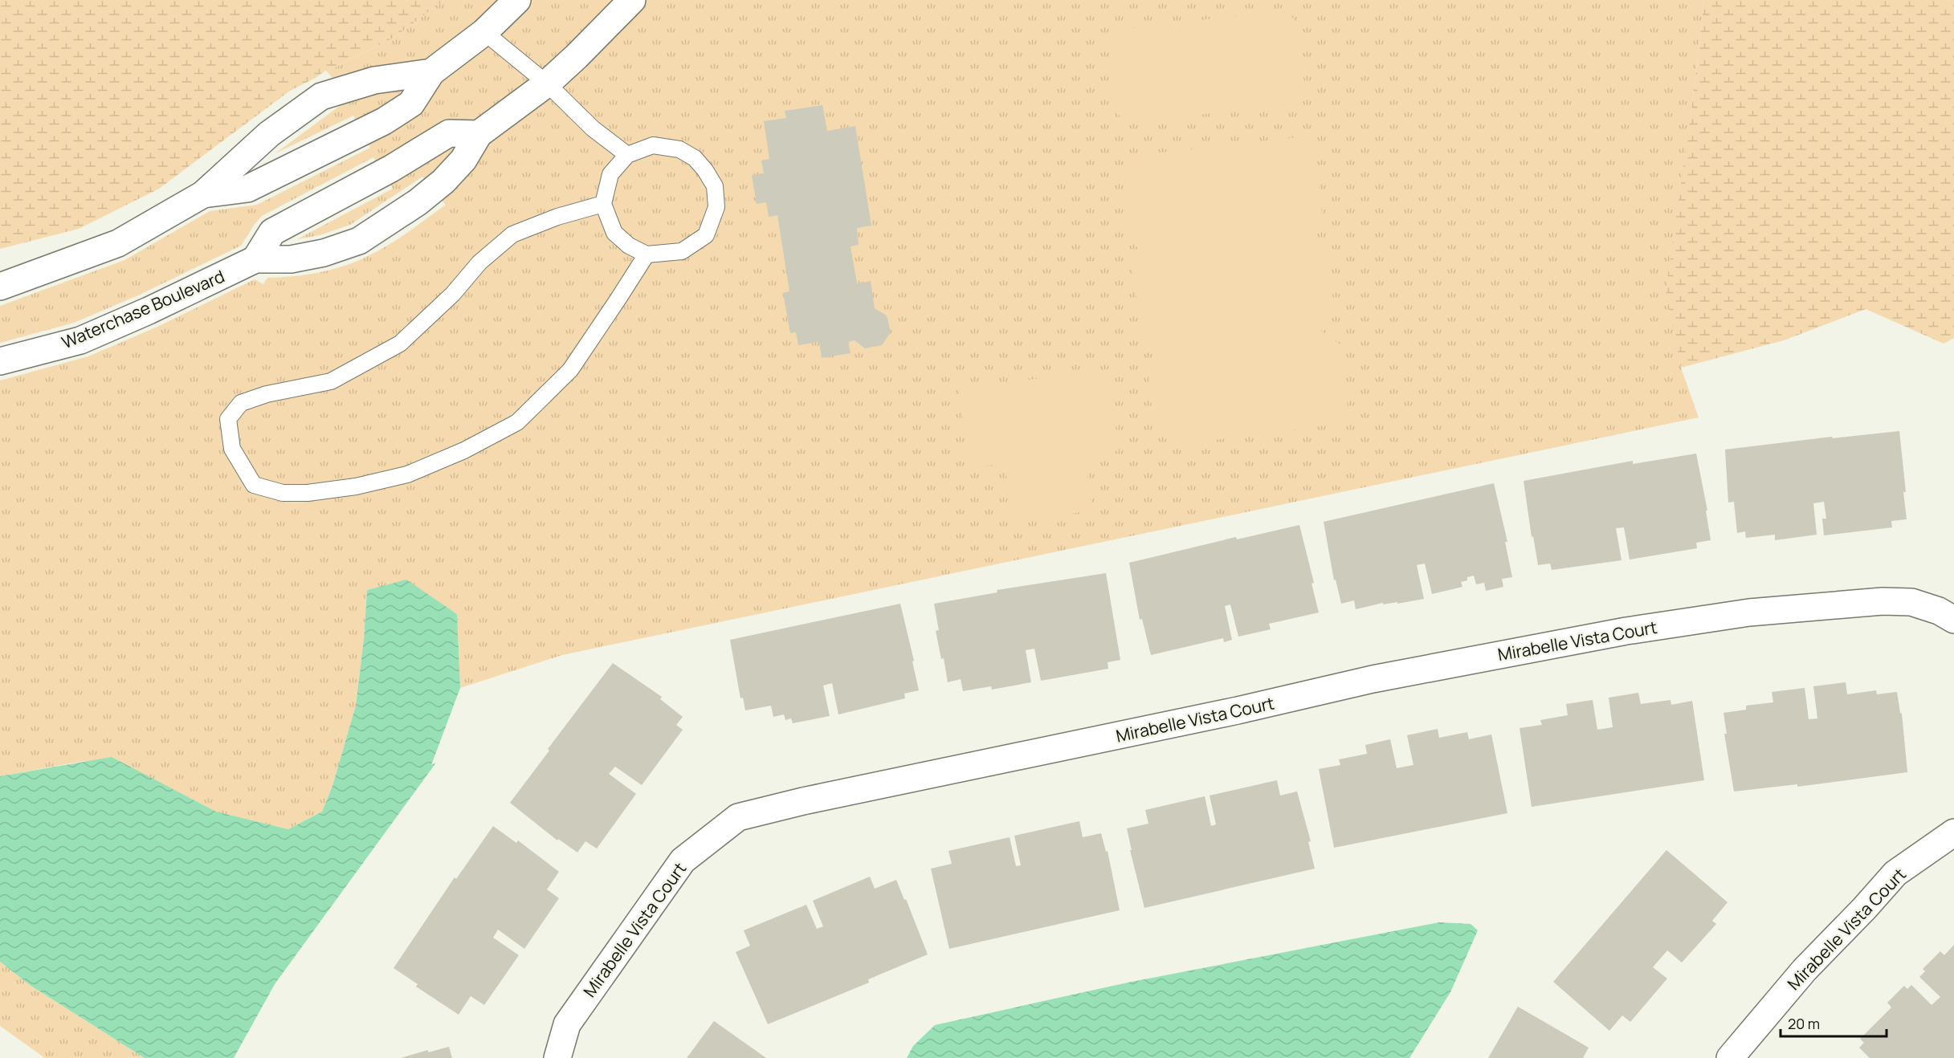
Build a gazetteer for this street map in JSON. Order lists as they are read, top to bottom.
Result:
{
  "streets": {
    "street": ["Waterchase Boulevard", "Mirabelle Vista Court"]
  },
  "scale_bar": "20 m"
}
